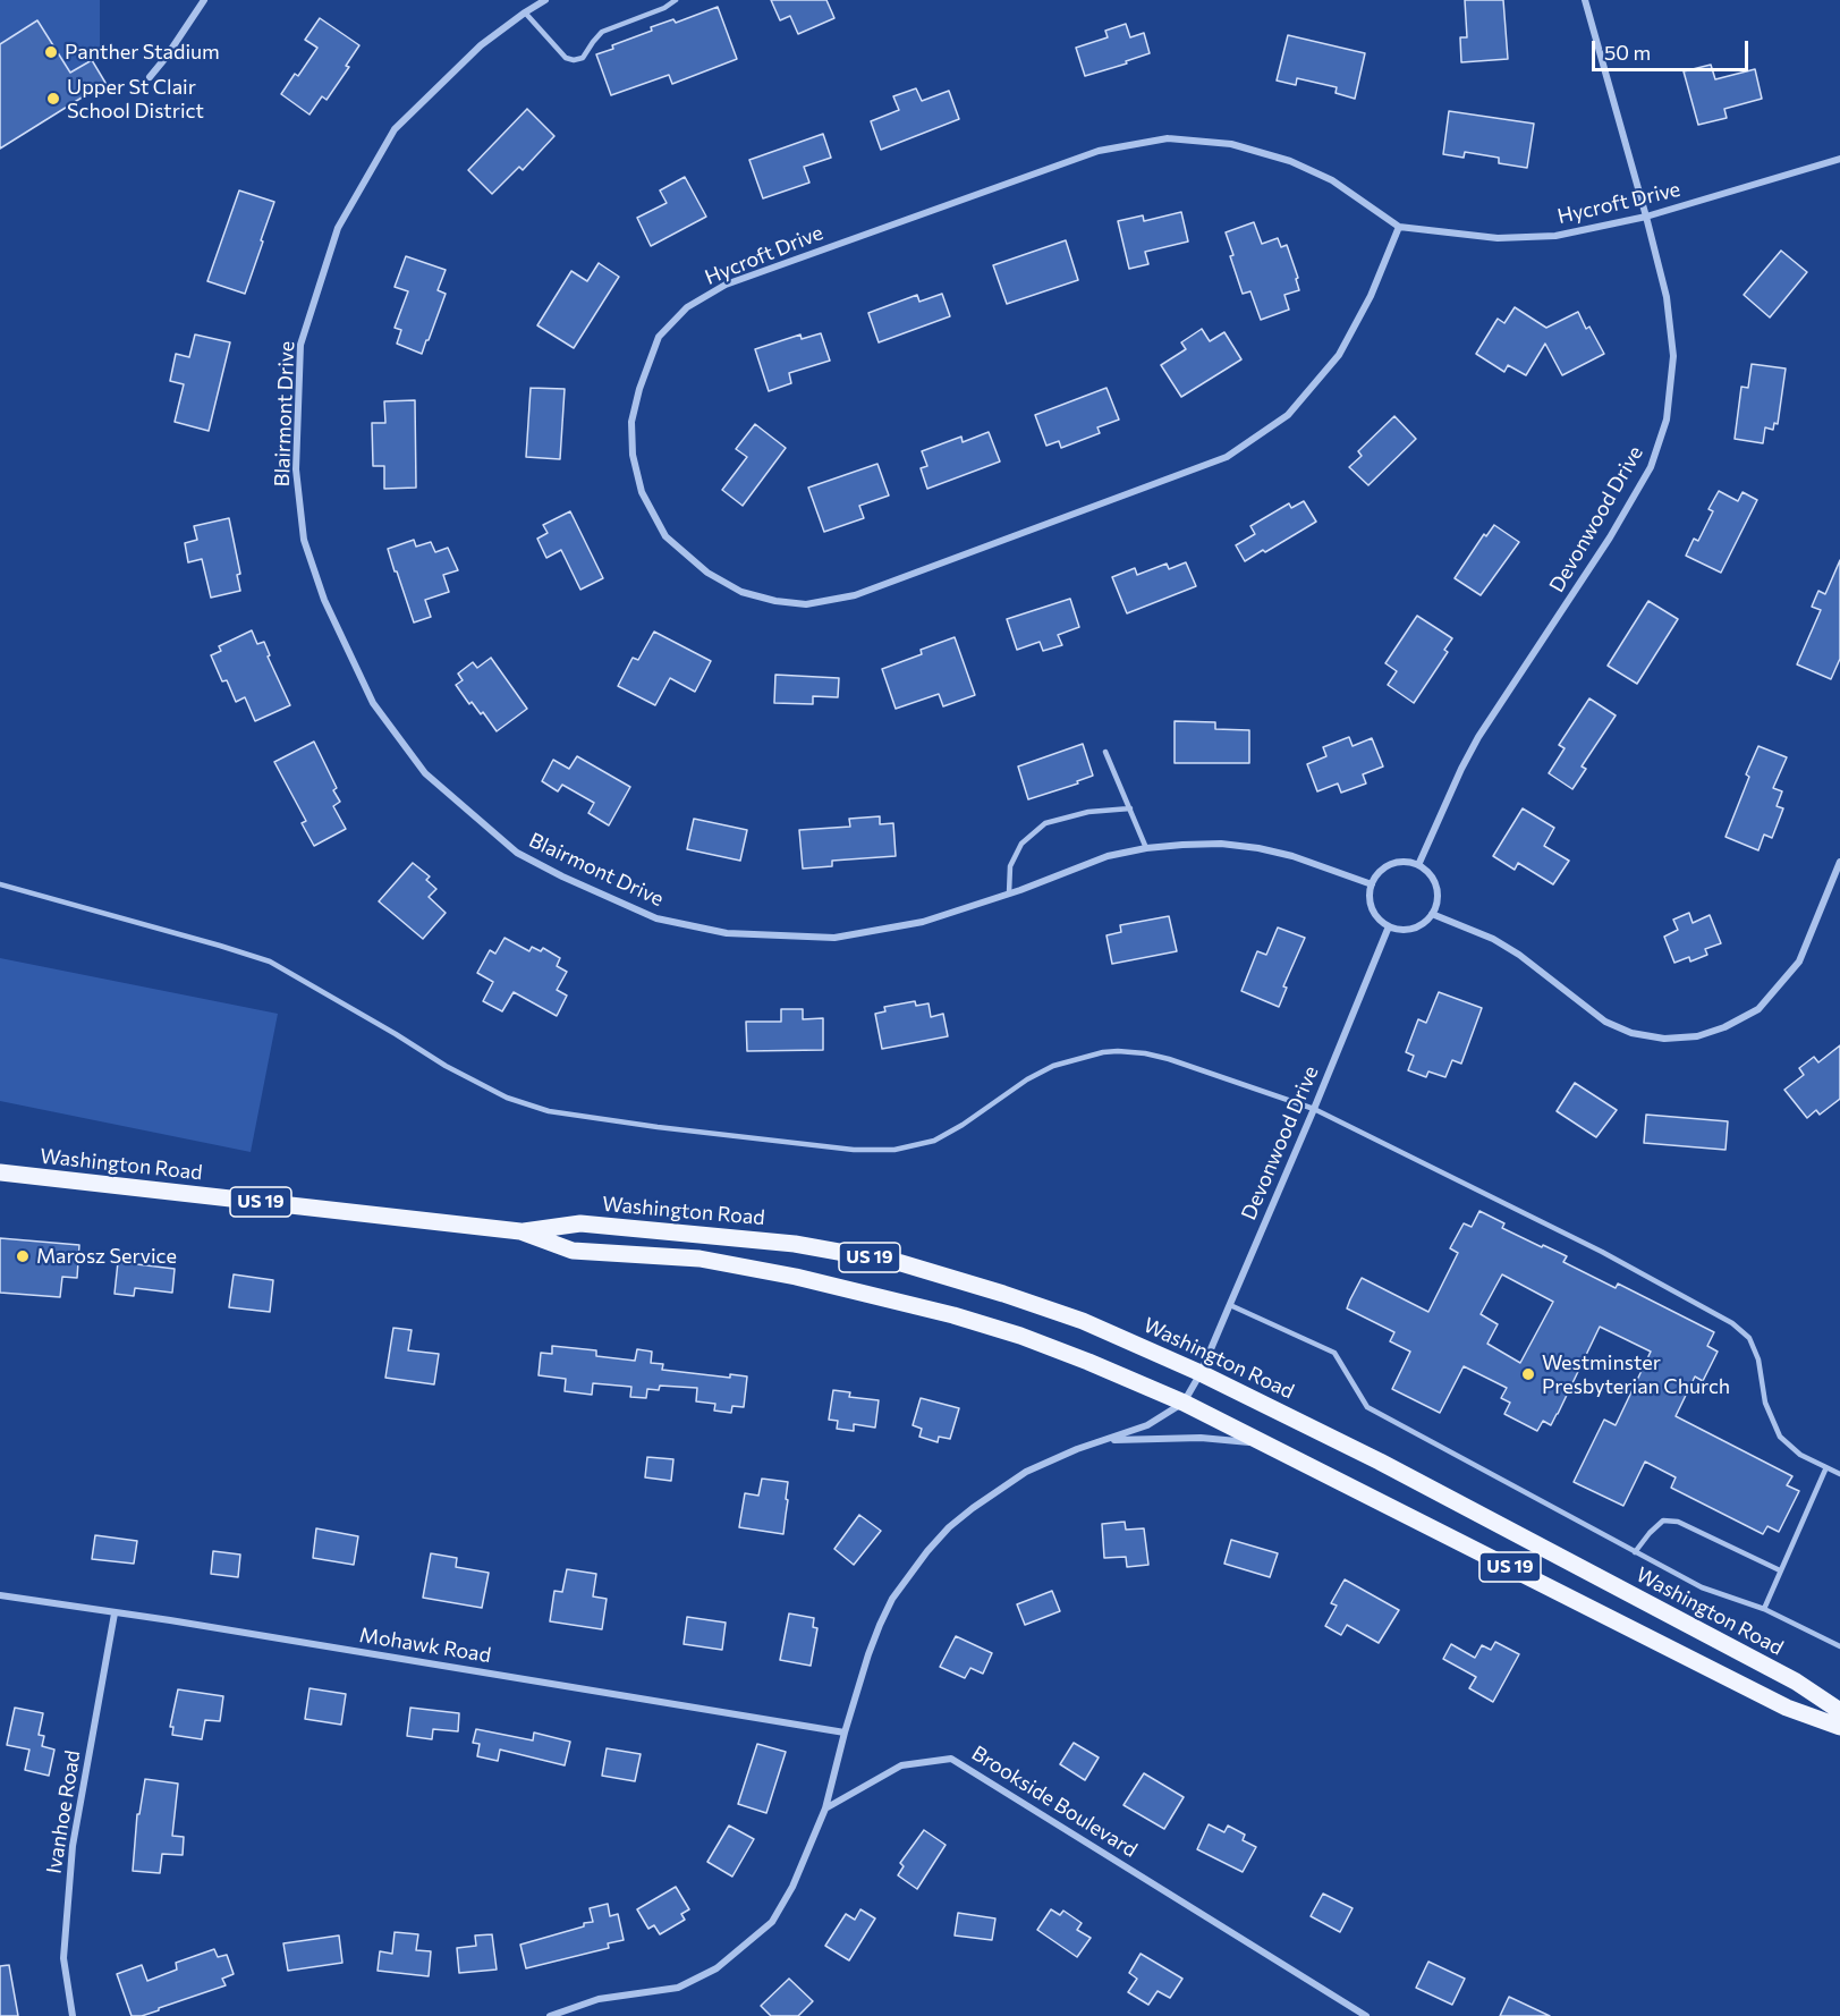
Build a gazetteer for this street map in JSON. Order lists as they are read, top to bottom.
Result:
{
  "streets": {
    "main road": ["Washington Road", "US 19"],
    "street": [
      "Hycroft Drive",
      "Blairmont Drive",
      "Devonwood Drive",
      "Mohawk Road",
      "Brookside Boulevard",
      "Ivanhoe Road"
    ]
  },
  "crossings": [
    ["Hycroft Drive", "Devonwood Drive"],
    ["Blairmont Drive", "Devonwood Drive"],
    ["Devonwood Drive", "Washington Road"],
    ["Mohawk Road", "Ivanhoe Road"]
  ],
  "places": [
    "Panther Stadium",
    "Upper St Clair School District",
    "Marosz Service",
    "Westminster Presbyterian Church"
  ],
  "scale_bar": "50 m"
}
